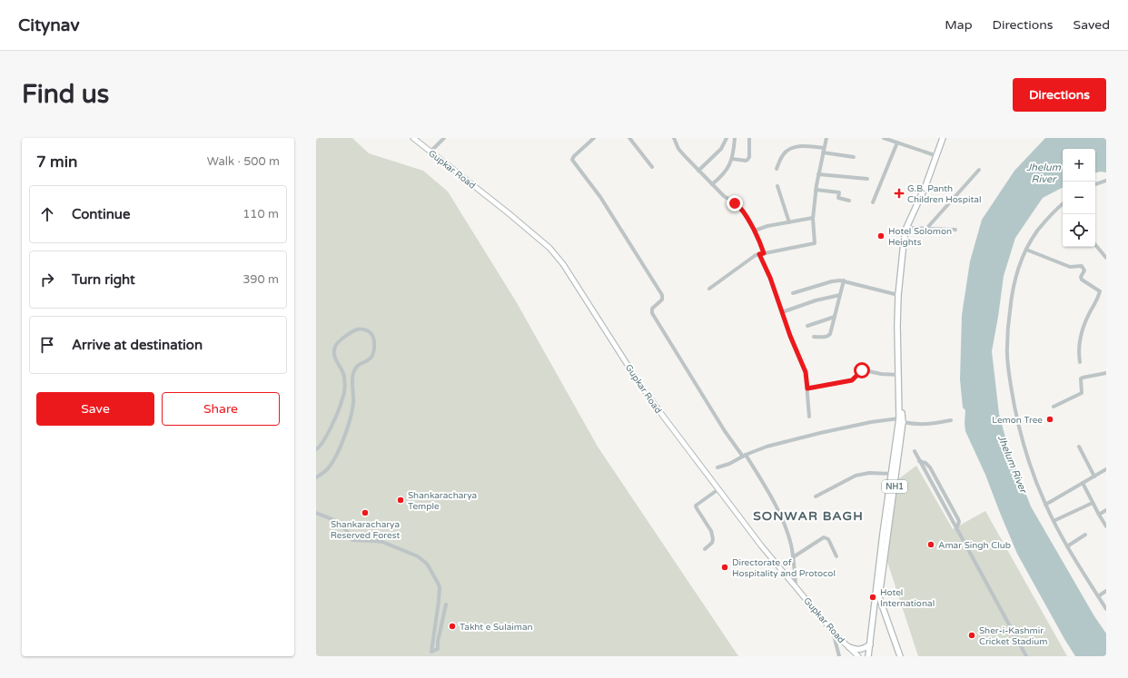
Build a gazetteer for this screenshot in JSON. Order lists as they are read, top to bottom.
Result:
{
  "streets": {
    "highway": ["NH1"],
    "main road": ["Gupkar Road"]
  },
  "districts": ["SONWAR BAGH"],
  "water": ["Jhelum River"],
  "places": {
    "health": ["G.B. Panth Children Hospital"],
    "other": [
      "Hotel Solomon Heights",
      "Lemon Tree",
      "Shankaracharya Temple",
      "Shankaracharya Reserved Forest",
      "Amar Singh Club",
      "Directorate of Hospitality and Protocol",
      "Hotel International",
      "Takht e Sulaiman",
      "Sher-i-Kashmir Cricket Stadium"
    ]
  },
  "page": {
    "header": "Citynav",
    "nav": ["Map", "Directions", "Saved"],
    "buttons": [
      "Directions",
      ["Save", "Share"]
    ],
    "title": "Find us",
    "heading": ["7 min", "Walk · 500 m"],
    "map_buttons": ["+", "−"],
    "list": [
      ["Continue", "110 m"],
      ["Turn right", "390 m"],
      "Arrive at destination"
    ]
  }
}
